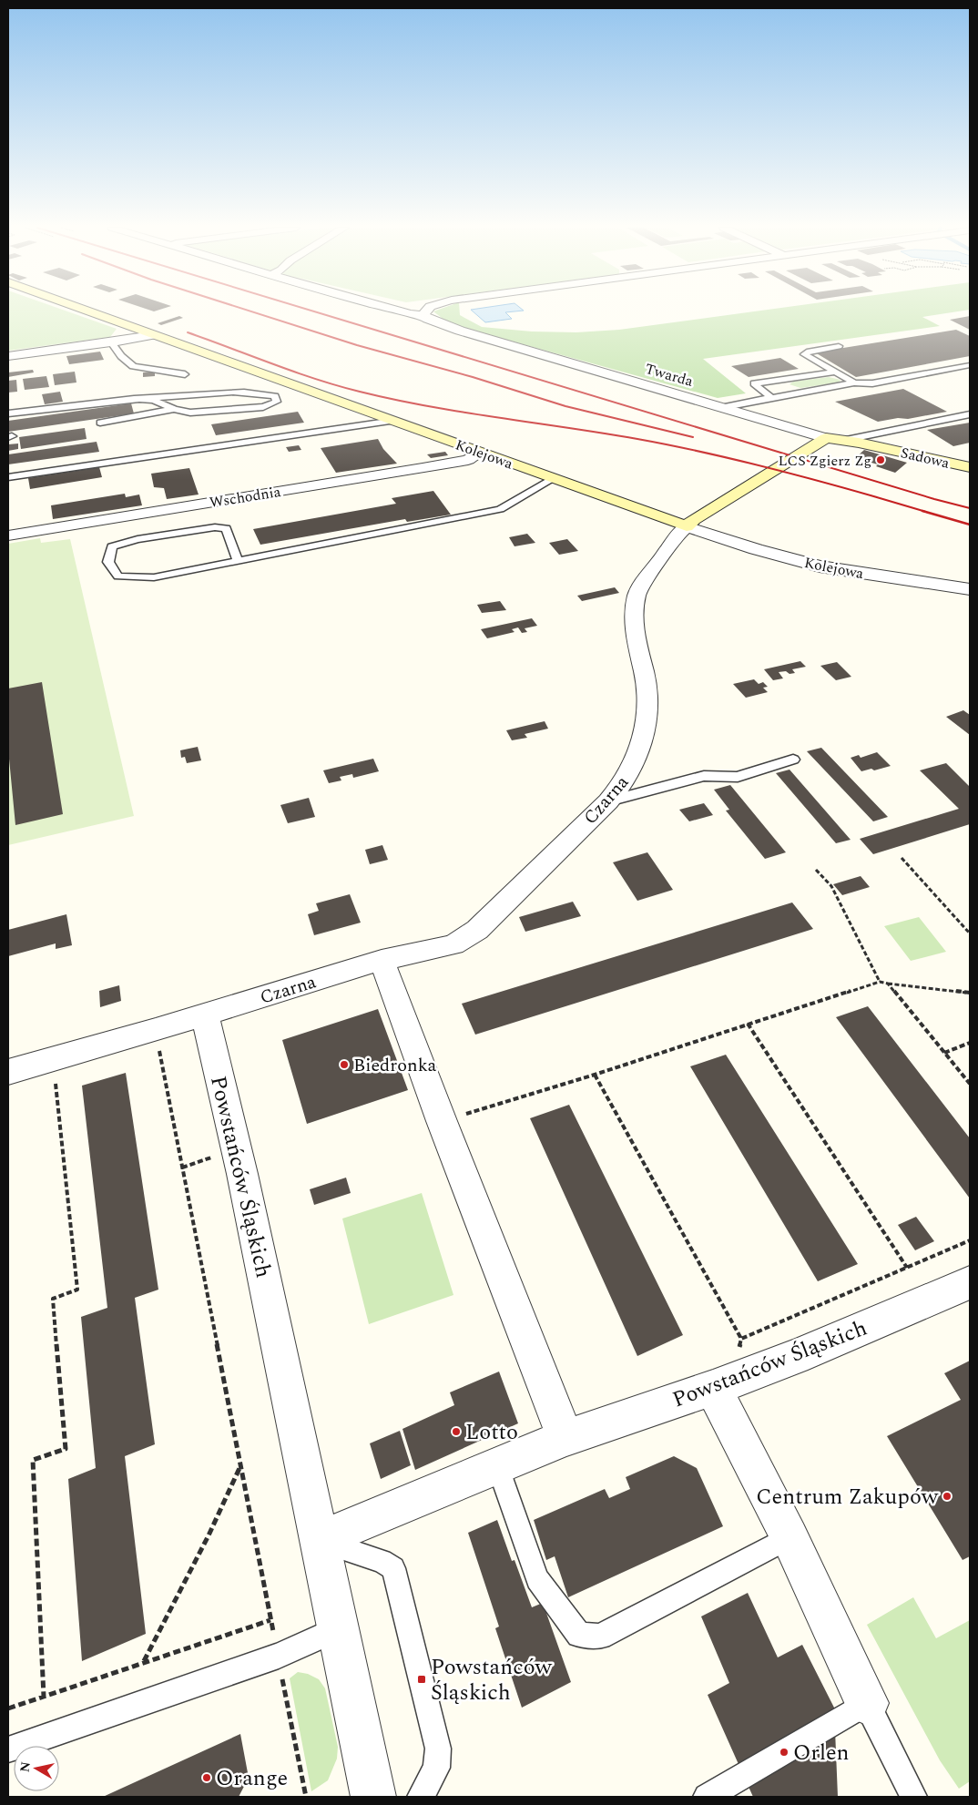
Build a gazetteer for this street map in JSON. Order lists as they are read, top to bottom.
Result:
{
  "streets": {
    "street": [
      "Twarda",
      "Kolejowa",
      "Sadowa",
      "Wschodnia",
      "Czarna",
      "Powstańców Śląskich"
    ]
  },
  "crossings": [
    ["Twarda", "Sadowa"],
    ["Twarda", "Czarna"],
    ["Kolejowa", "Wschodnia"],
    ["Kolejowa", "Czarna"],
    ["Sadowa", "Czarna"],
    ["Czarna", "Powstańców Śląskich"]
  ],
  "places": {
    "other": [
      "LCS Zgierz Zg",
      "Biedronka",
      "Lotto",
      "Centrum Zakupów",
      "Orlen",
      "Orange"
    ],
    "transit": ["Powstańców Śląskich"]
  },
  "north": "left"
}
